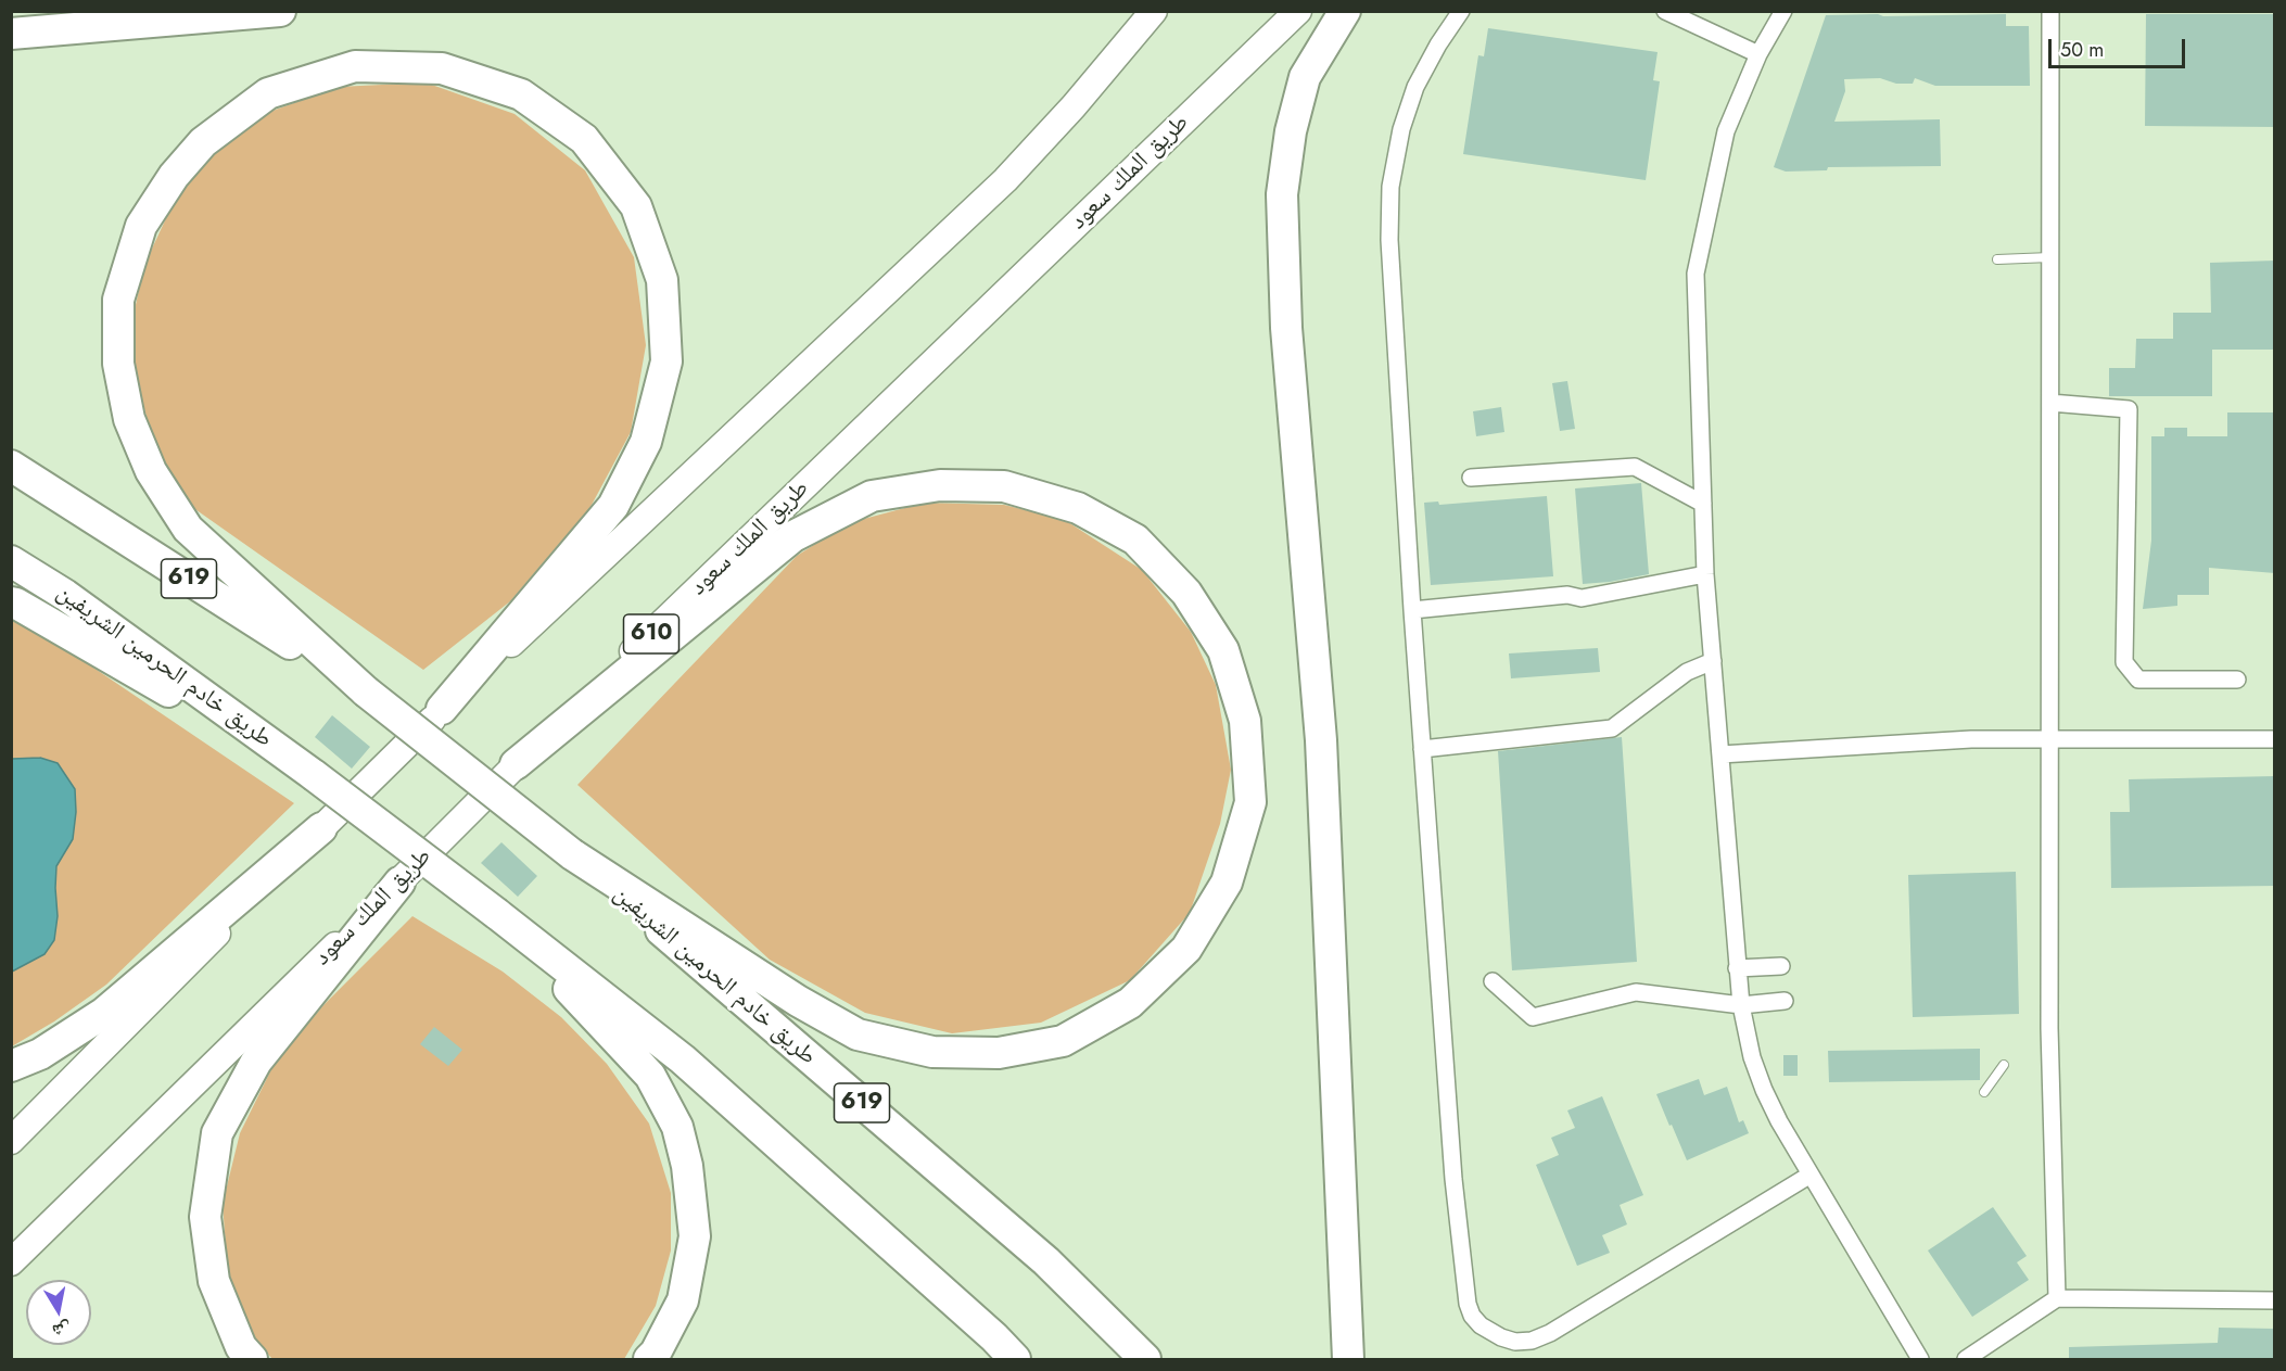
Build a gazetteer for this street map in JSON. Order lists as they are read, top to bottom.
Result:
{
  "streets": {
    "highway": ["619", "طريق خادم الحرمين الشريفين"],
    "main road": ["طريق الملك سعود", "610"]
  },
  "crossings": [
    ["619", "طريق خادم الحرمين الشريفين"]
  ],
  "scale_bar": "50 m",
  "north": "bottom"
}
